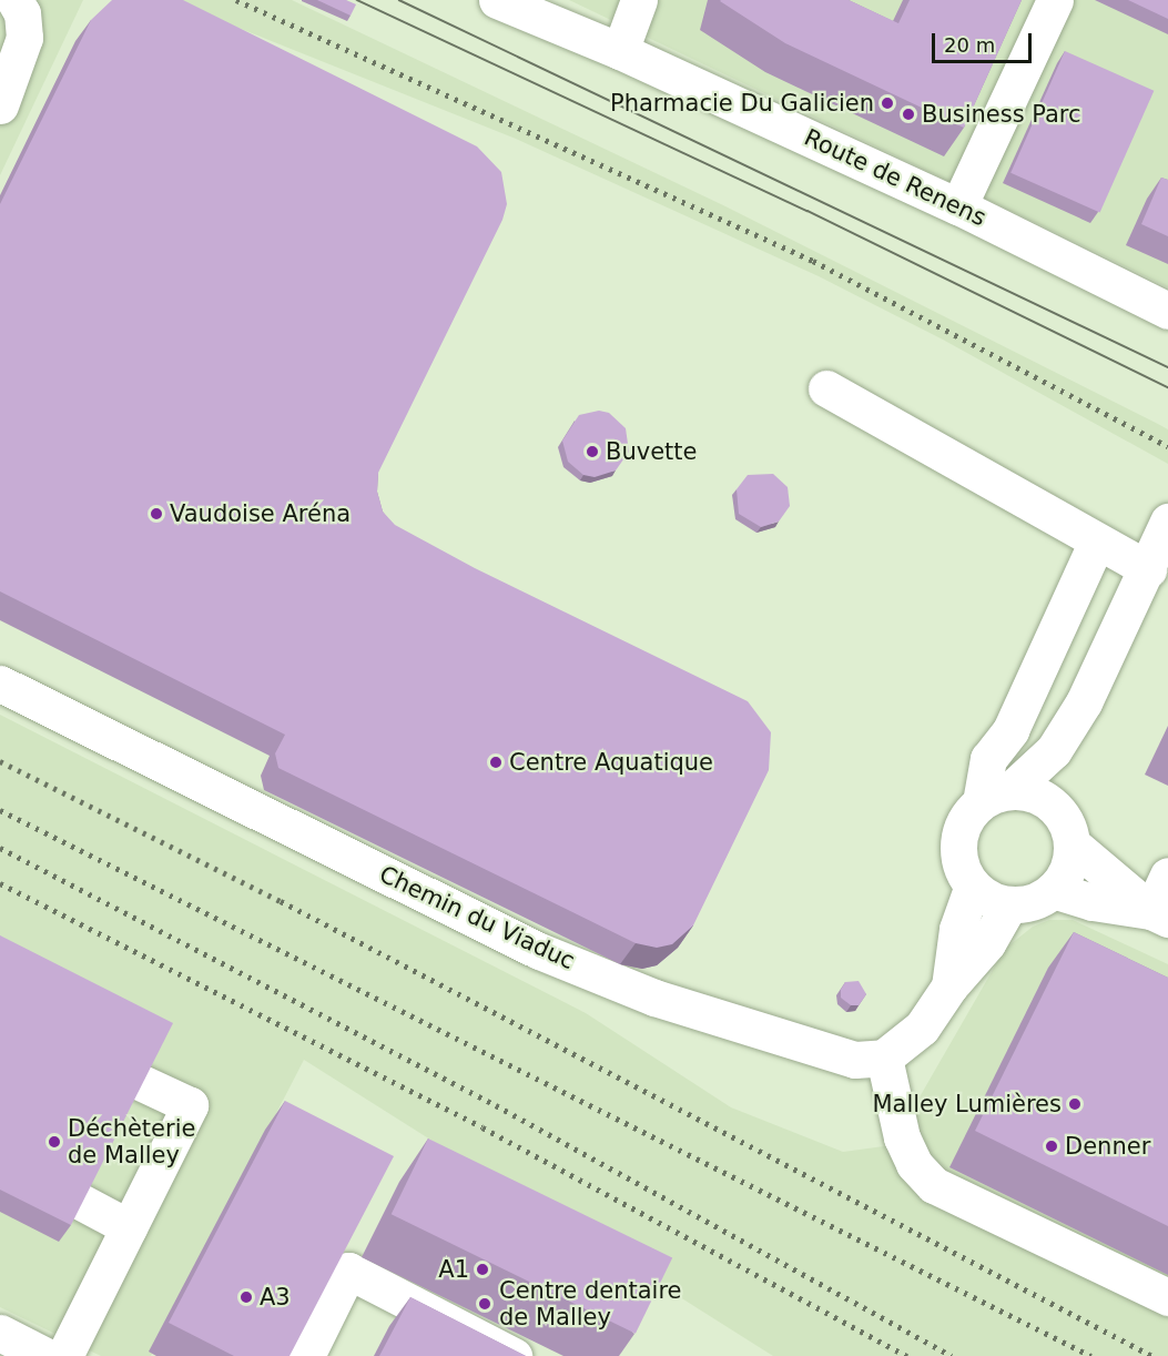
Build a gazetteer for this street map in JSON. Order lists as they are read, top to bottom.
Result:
{
  "streets": {
    "street": ["Route de Renens", "Chemin du Viaduc"]
  },
  "places": [
    "Pharmacie Du Galicien",
    "Business Parc",
    "Buvette",
    "Vaudoise Aréna",
    "Centre Aquatique",
    "Malley Lumières",
    "Déchèterie de Malley",
    "Denner",
    "A1",
    "A3",
    "Centre dentaire de Malley"
  ],
  "scale_bar": "20 m"
}
